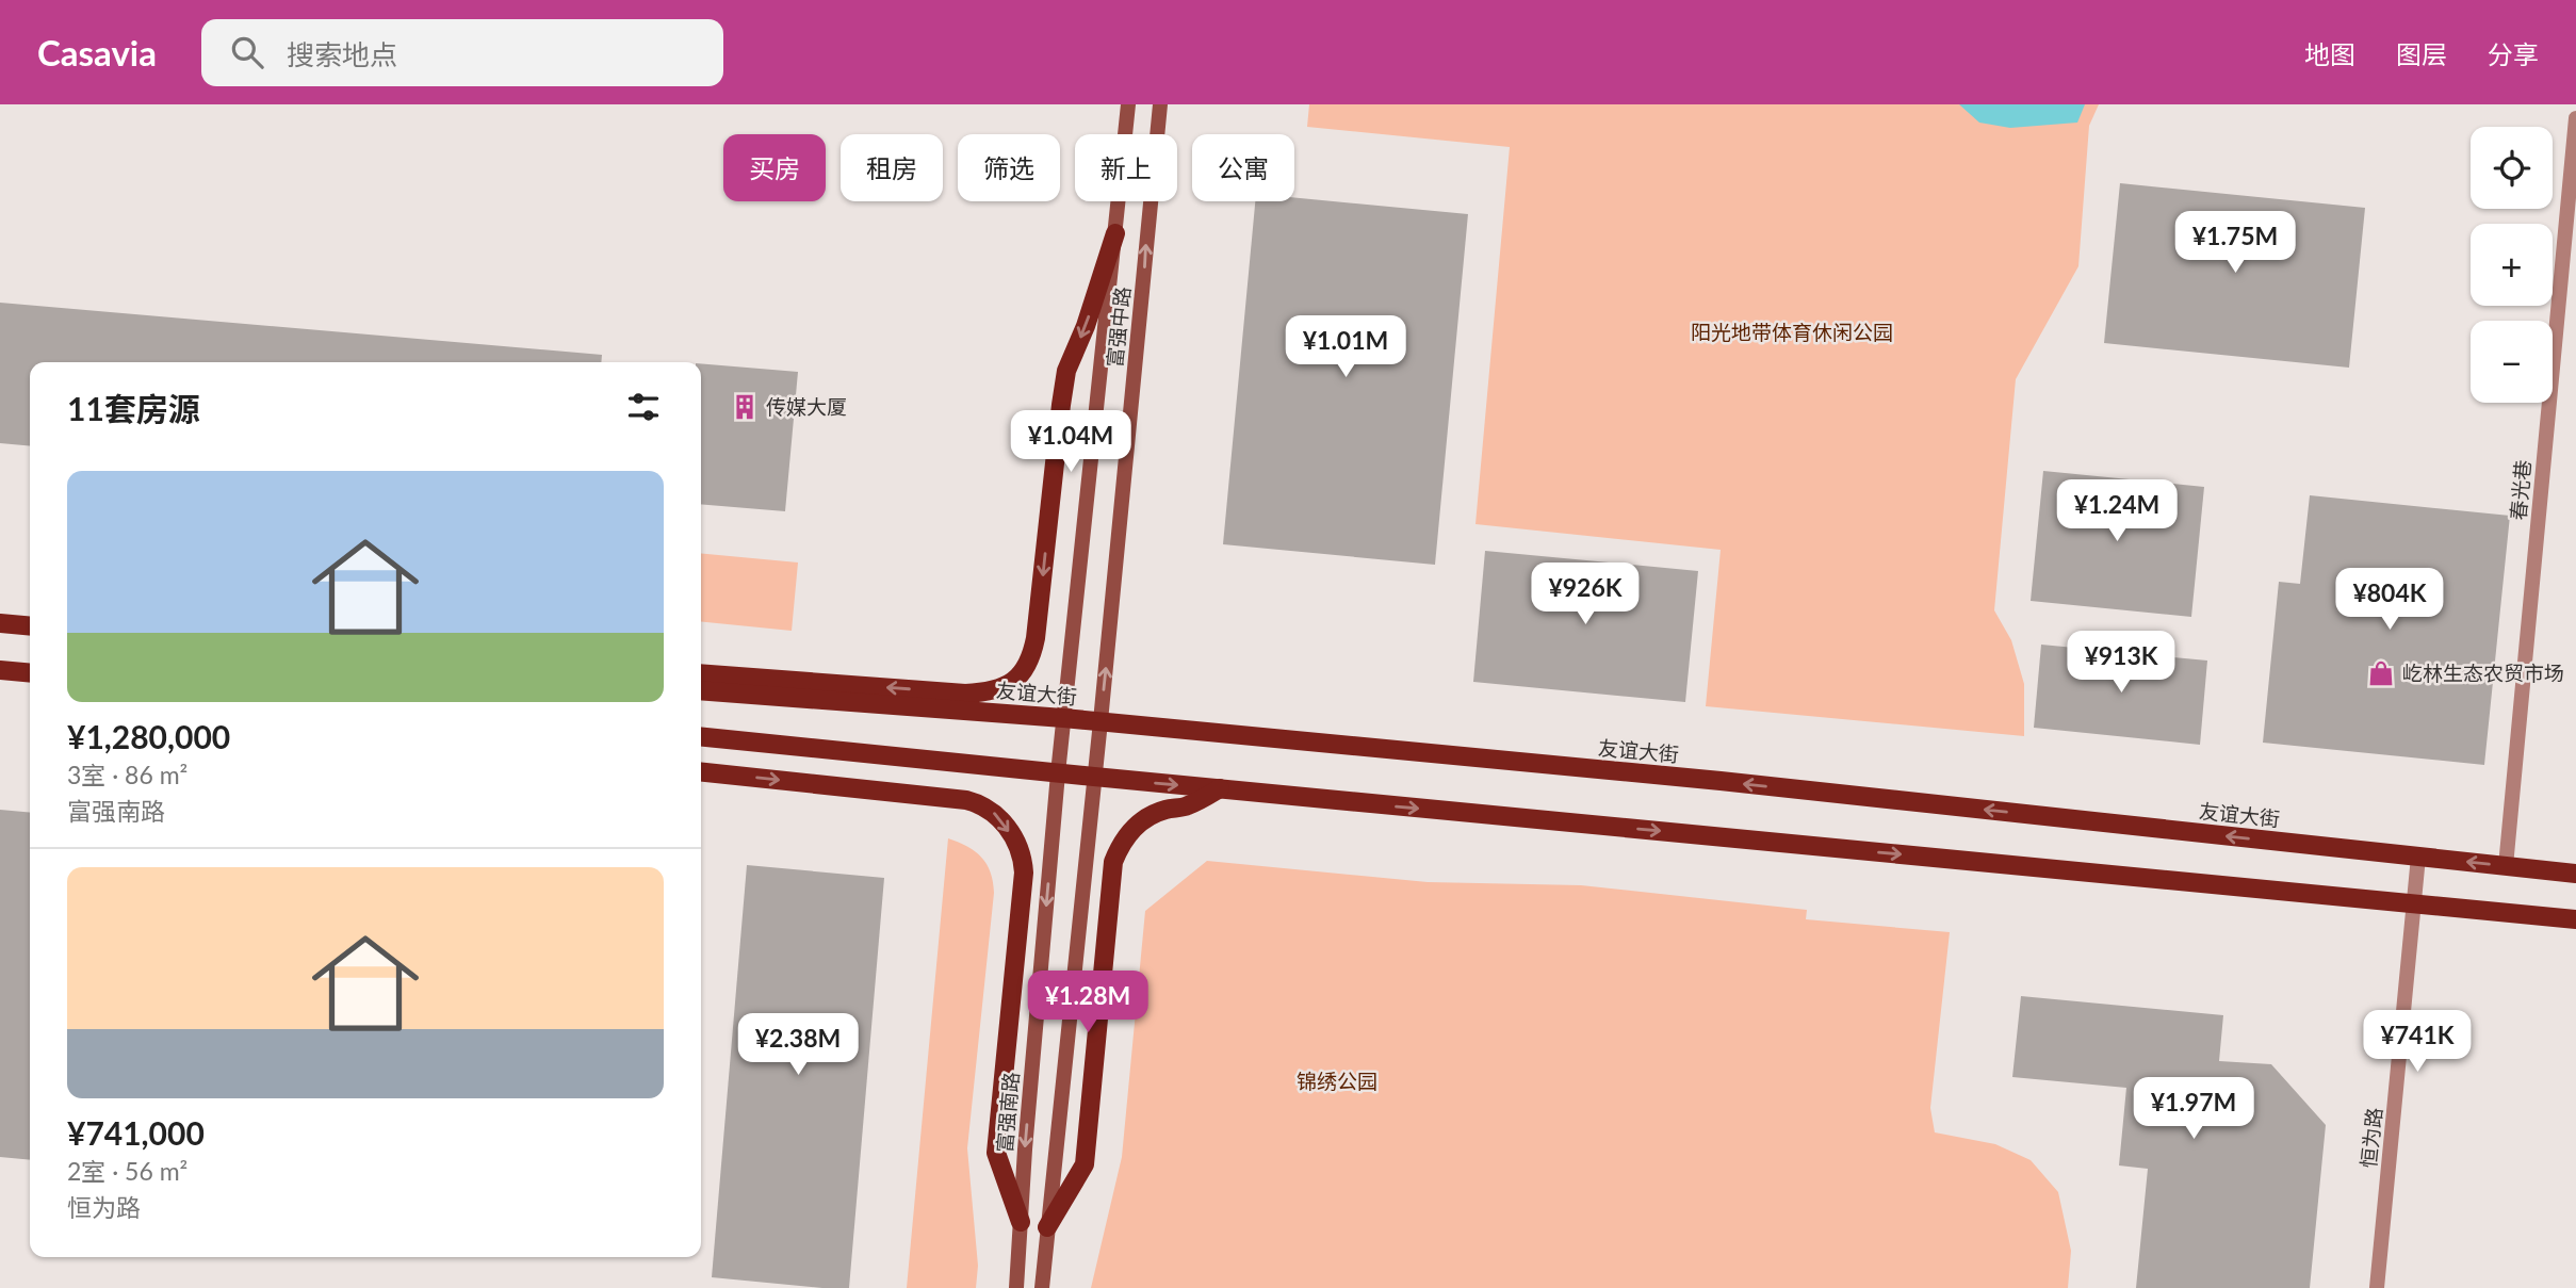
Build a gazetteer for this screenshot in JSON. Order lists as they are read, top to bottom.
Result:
{
  "streets": {
    "main road": ["富强中路", "友谊大街", "富强南路"],
    "street": ["春光巷", "恒为路"]
  },
  "crossings": [
    ["富强中路", "友谊大街"],
    ["富强中路", "富强南路"],
    ["春光巷", "友谊大街"],
    ["友谊大街", "富强南路"],
    ["友谊大街", "恒为路"]
  ],
  "parks": ["阳光地带体育休闲公园", "锦绣公园"],
  "places": {
    "building": ["传媒大厦"],
    "shop": ["屹林生态农贸市场"]
  },
  "page": {
    "header": "Casavia",
    "search": "搜索地点",
    "nav": ["地图", "图层", "分享"],
    "map_buttons": ["+", "−"],
    "chip": [
      "买房",
      "租房",
      "筛选",
      "新上",
      "公寓"
    ],
    "price": [
      "¥1.75M",
      "¥1.01M",
      "¥1.04M",
      "¥1.24M",
      "¥926K",
      "¥804K",
      "¥913K",
      "¥1.28M",
      "¥741K",
      "¥2.38M",
      "¥1.97M"
    ],
    "heading": "11套房源",
    "list": [
      {
        "name": "¥1,280,000",
        "note": "3室 · 86 m² · 富强南路"
      },
      {
        "name": "¥741,000",
        "note": "2室 · 56 m² · 恒为路"
      }
    ]
  }
}
